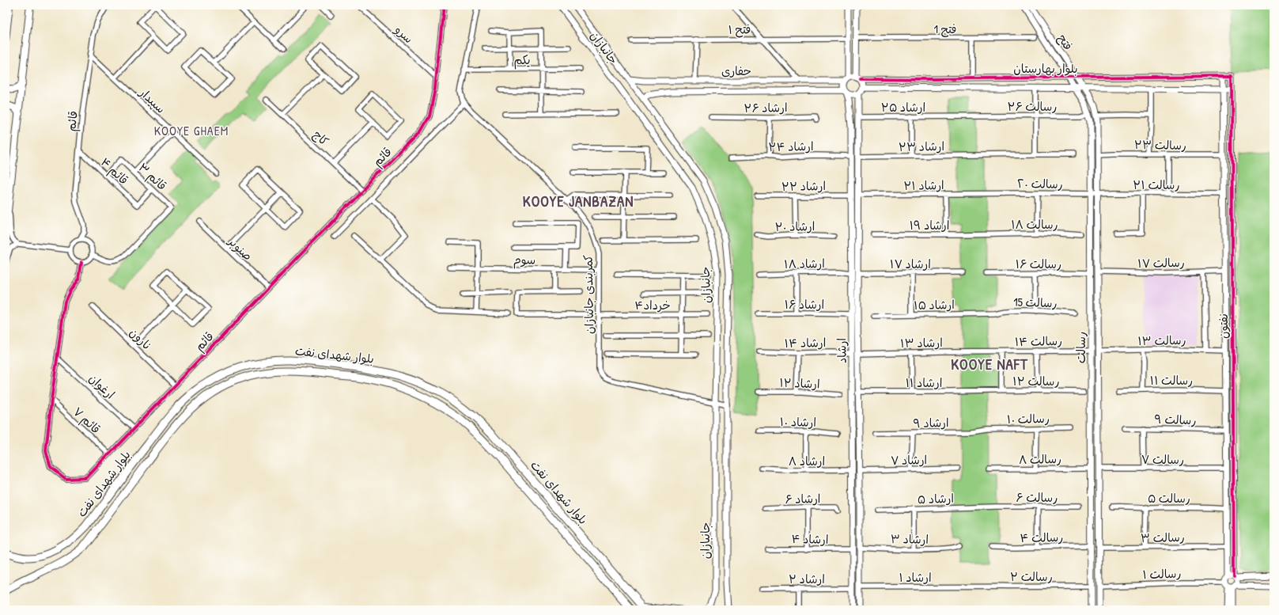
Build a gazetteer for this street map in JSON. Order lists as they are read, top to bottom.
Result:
{
  "streets": {
    "main road": ["بلوار شهدای نفت"],
    "street": [
      "فتح 1",
      "فتح ۱",
      "سرو",
      "فتح",
      "جانبازان",
      "یکم",
      "بلوار بهارستان",
      "حفاری",
      "سپیدار",
      "رسالت ۲۶",
      "ارشاد ۲۵",
      "ارشاد ۲۶",
      "قائم",
      "کاج",
      "رسالت ۲۳",
      "ارشاد ۲۴",
      "ارشاد ۲۳",
      "قائم ۴",
      "قائم ۳",
      "رسالت ٢٠",
      "رسالت ۲۱",
      "ارشاد ۲۱",
      "ارشاد ۲۲",
      "رسالت ۱۸",
      "ارشاد ۱۹",
      "ارشاد ۲۰",
      "صنوبر",
      "سوم",
      "رسالت ۱۷",
      "ارشاد ۱۸",
      "ارشاد ۱۷",
      "رسالت ۱۶",
      "کمربندی جانبازان",
      "رسالت 15",
      "ارشاد ۱۶",
      "خرداد۴",
      "ارشاد ۱۵",
      "نفتون",
      "نارون",
      "رسالت ۱۳",
      "رسالت ۱۴",
      "ارشاد ۱۴",
      "ارشاد ۱۳",
      "رسالت",
      "ارشاد",
      "رسالت ۱۱",
      "رسالت ۱۲",
      "ارشاد ۱۱",
      "ارشاد ۱۲",
      "ارغوان",
      "رسالت ۱۰",
      "رسالت ۹",
      "قائم ۷",
      "ارشاد ۱۰",
      "ارشاد ۹",
      "رسالت ۸",
      "رسالت ۷",
      "ارشاد ۷",
      "ارشاد ۸",
      "رسالت ۶",
      "رسالت ۵",
      "ارشاد ۶",
      "ارشاد ۵",
      "رسالت ۴",
      "رسالت ۳",
      "ارشاد ۴",
      "ارشاد ۳",
      "رسالت ۱",
      "رسالت ۲",
      "ارشاد ۱",
      "ارشاد ۲"
    ]
  },
  "crossings": [
    ["سرو", "قائم"],
    ["فتح", "بلوار بهارستان"],
    ["فتح", "رسالت"],
    ["جانبازان", "حفاری"],
    ["جانبازان", "کمربندی جانبازان"],
    ["بلوار بهارستان", "حفاری"],
    ["بلوار بهارستان", "نفتون"],
    ["بلوار بهارستان", "رسالت"],
    ["بلوار بهارستان", "ارشاد"],
    ["حفاری", "ارشاد"],
    ["سپیدار", "قائم"],
    ["رسالت ۲۶", "ارشاد ۲۵"],
    ["رسالت ۲۶", "رسالت"],
    ["ارشاد ۲۵", "ارشاد"],
    ["قائم", "کاج"],
    ["قائم", "قائم ۴"],
    ["قائم", "قائم ۳"],
    ["قائم", "صنوبر"],
    ["قائم", "نارون"],
    ["قائم", "ارغوان"],
    ["قائم", "قائم ۷"],
    ["رسالت ۲۳", "نفتون"],
    ["رسالت ۲۳", "رسالت"],
    ["ارشاد ۲۴", "ارشاد"],
    ["ارشاد ۲۳", "ارشاد"],
    ["قائم ۴", "قائم ۳"],
    ["رسالت ٢٠", "رسالت ۲۱"],
    ["رسالت ٢٠", "ارشاد ۲۱"],
    ["رسالت ٢٠", "رسالت"],
    ["رسالت ۲۱", "نفتون"],
    ["رسالت ۲۱", "رسالت"],
    ["ارشاد ۲۱", "ارشاد"],
    ["ارشاد ۲۲", "ارشاد"],
    ["رسالت ۱۸", "ارشاد ۱۹"],
    ["سوم", "کمربندی جانبازان"],
    ["رسالت ۱۷", "نفتون"],
    ["رسالت ۱۷", "رسالت"],
    ["ارشاد ۱۸", "ارشاد"],
    ["ارشاد ۱۷", "ارشاد"],
    ["رسالت ۱۶", "رسالت"],
    ["کمربندی جانبازان", "خرداد۴"],
    ["رسالت 15", "ارشاد ۱۵"],
    ["ارشاد ۱۶", "ارشاد"],
    ["نفتون", "رسالت ۱۳"],
    ["نفتون", "رسالت ۱۱"],
    ["نفتون", "رسالت ۹"],
    ["نفتون", "رسالت ۷"],
    ["نفتون", "رسالت ۵"],
    ["نفتون", "رسالت ۳"],
    ["نفتون", "رسالت ۱"],
    ["رسالت ۱۳", "رسالت"],
    ["رسالت ۱۴", "ارشاد ۱۳"],
    ["رسالت ۱۴", "رسالت"],
    ["ارشاد ۱۴", "ارشاد"],
    ["ارشاد ۱۳", "ارشاد"],
    ["رسالت", "رسالت ۸"],
    ["رسالت", "رسالت ۷"],
    ["رسالت", "رسالت ۴"],
    ["رسالت", "رسالت ۳"],
    ["رسالت", "رسالت ۱"],
    ["رسالت", "رسالت ۲"],
    ["ارشاد", "ارشاد ۱۱"],
    ["ارشاد", "ارشاد ۷"],
    ["ارشاد", "ارشاد ۸"],
    ["ارشاد", "ارشاد ۴"],
    ["ارشاد", "ارشاد ۳"],
    ["ارشاد", "ارشاد ۱"],
    ["ارشاد", "ارشاد ۲"],
    ["رسالت ۱۲", "ارشاد ۱۱"],
    ["رسالت ۱۰", "ارشاد ۹"],
    ["رسالت ۶", "ارشاد ۵"],
    ["رسالت ۲", "ارشاد ۱"]
  ],
  "districts": ["KOOYE GHAEM", "KOOYE JANBAZAN", "KOOYE NAFT"]
}
